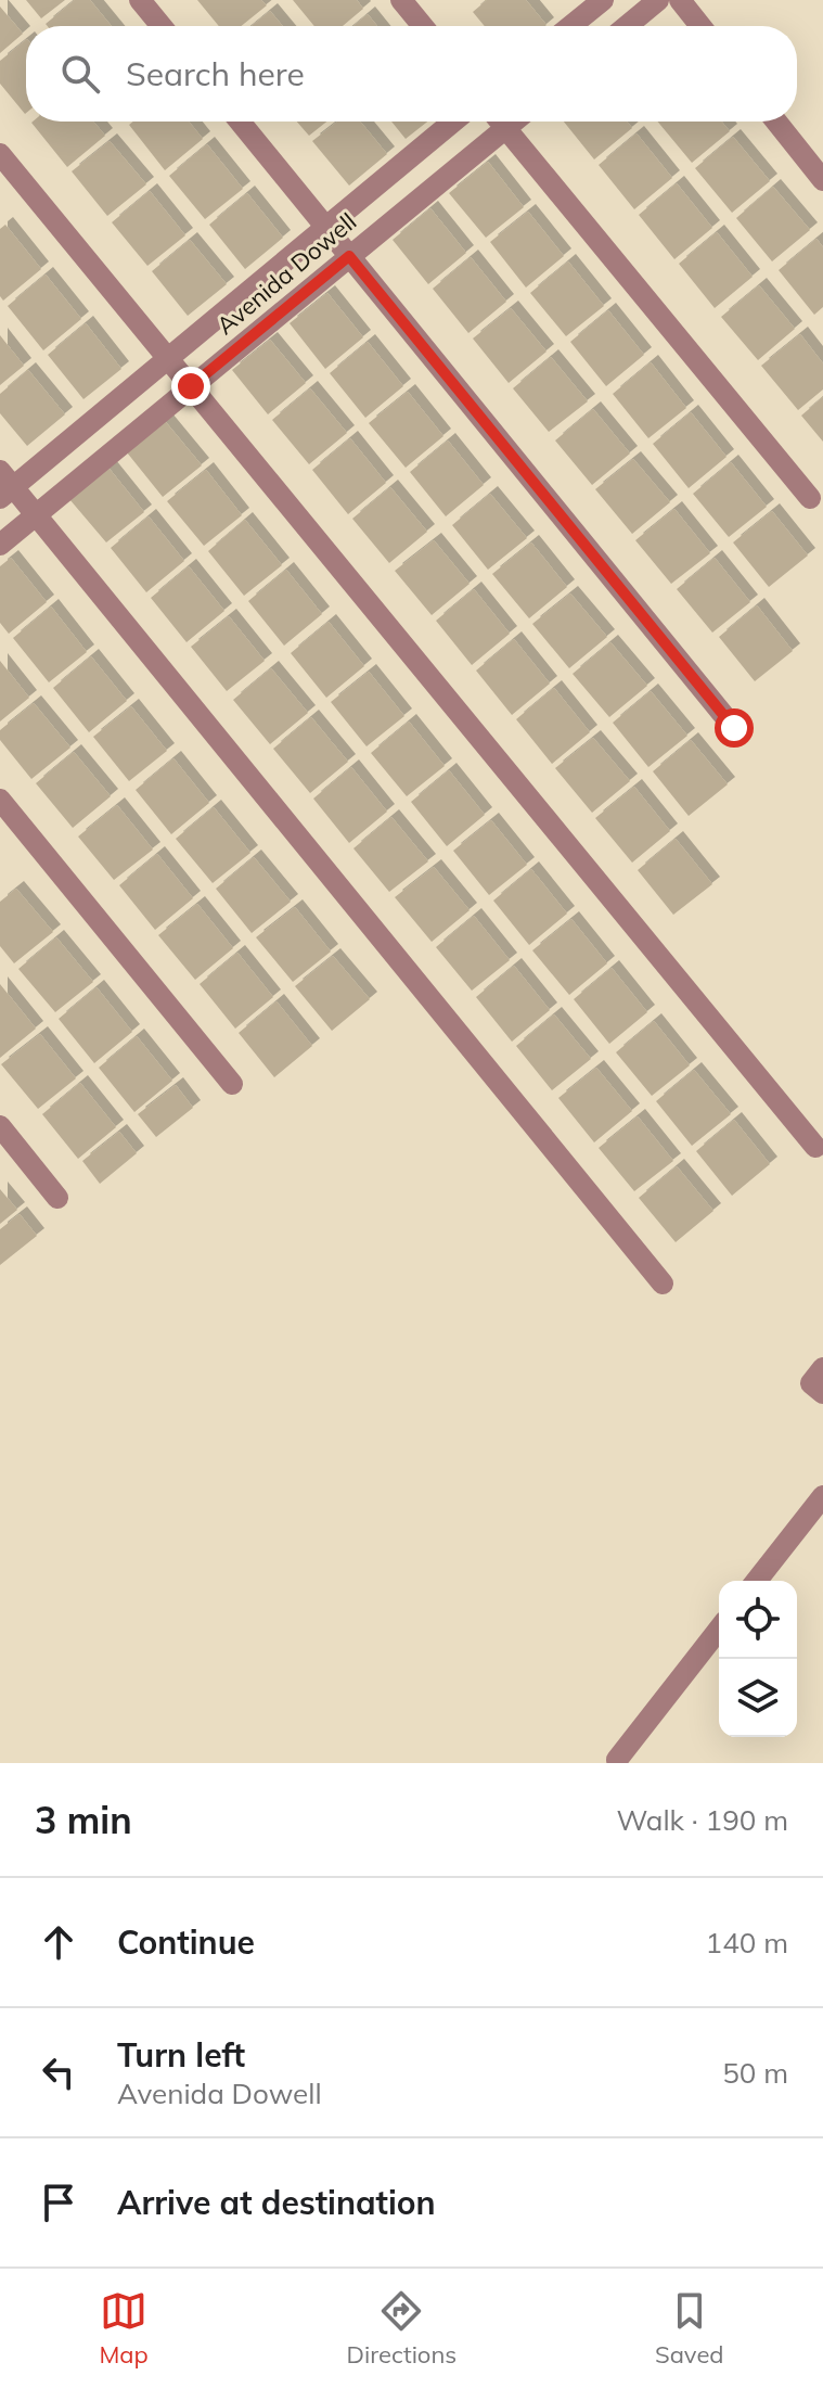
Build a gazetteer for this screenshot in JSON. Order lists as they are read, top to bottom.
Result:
{
  "streets": {
    "street": ["Avenida Dowell"]
  },
  "page": {
    "search": "Search here",
    "heading": ["3 min", "Walk · 190 m"],
    "list": [
      ["Continue", "140 m"],
      ["Turn left", "Avenida Dowell", "50 m"],
      "Arrive at destination"
    ],
    "nav": ["Map", "Directions", "Saved"]
  }
}
